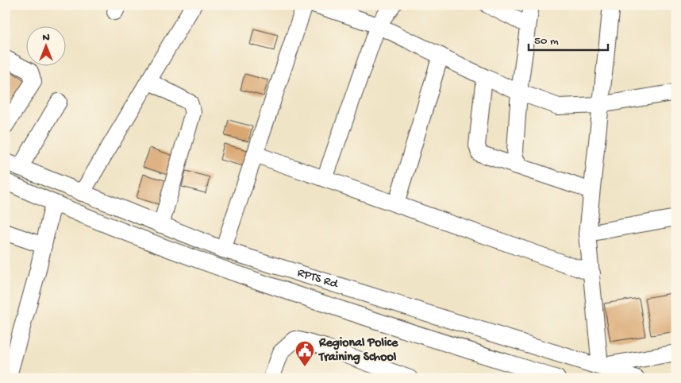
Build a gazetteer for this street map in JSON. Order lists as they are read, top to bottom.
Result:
{
  "streets": {
    "street": ["RPTS Rd"]
  },
  "places": {
    "public building": ["Regional Police Training School"]
  },
  "scale_bar": "50 m",
  "north": "top"
}
